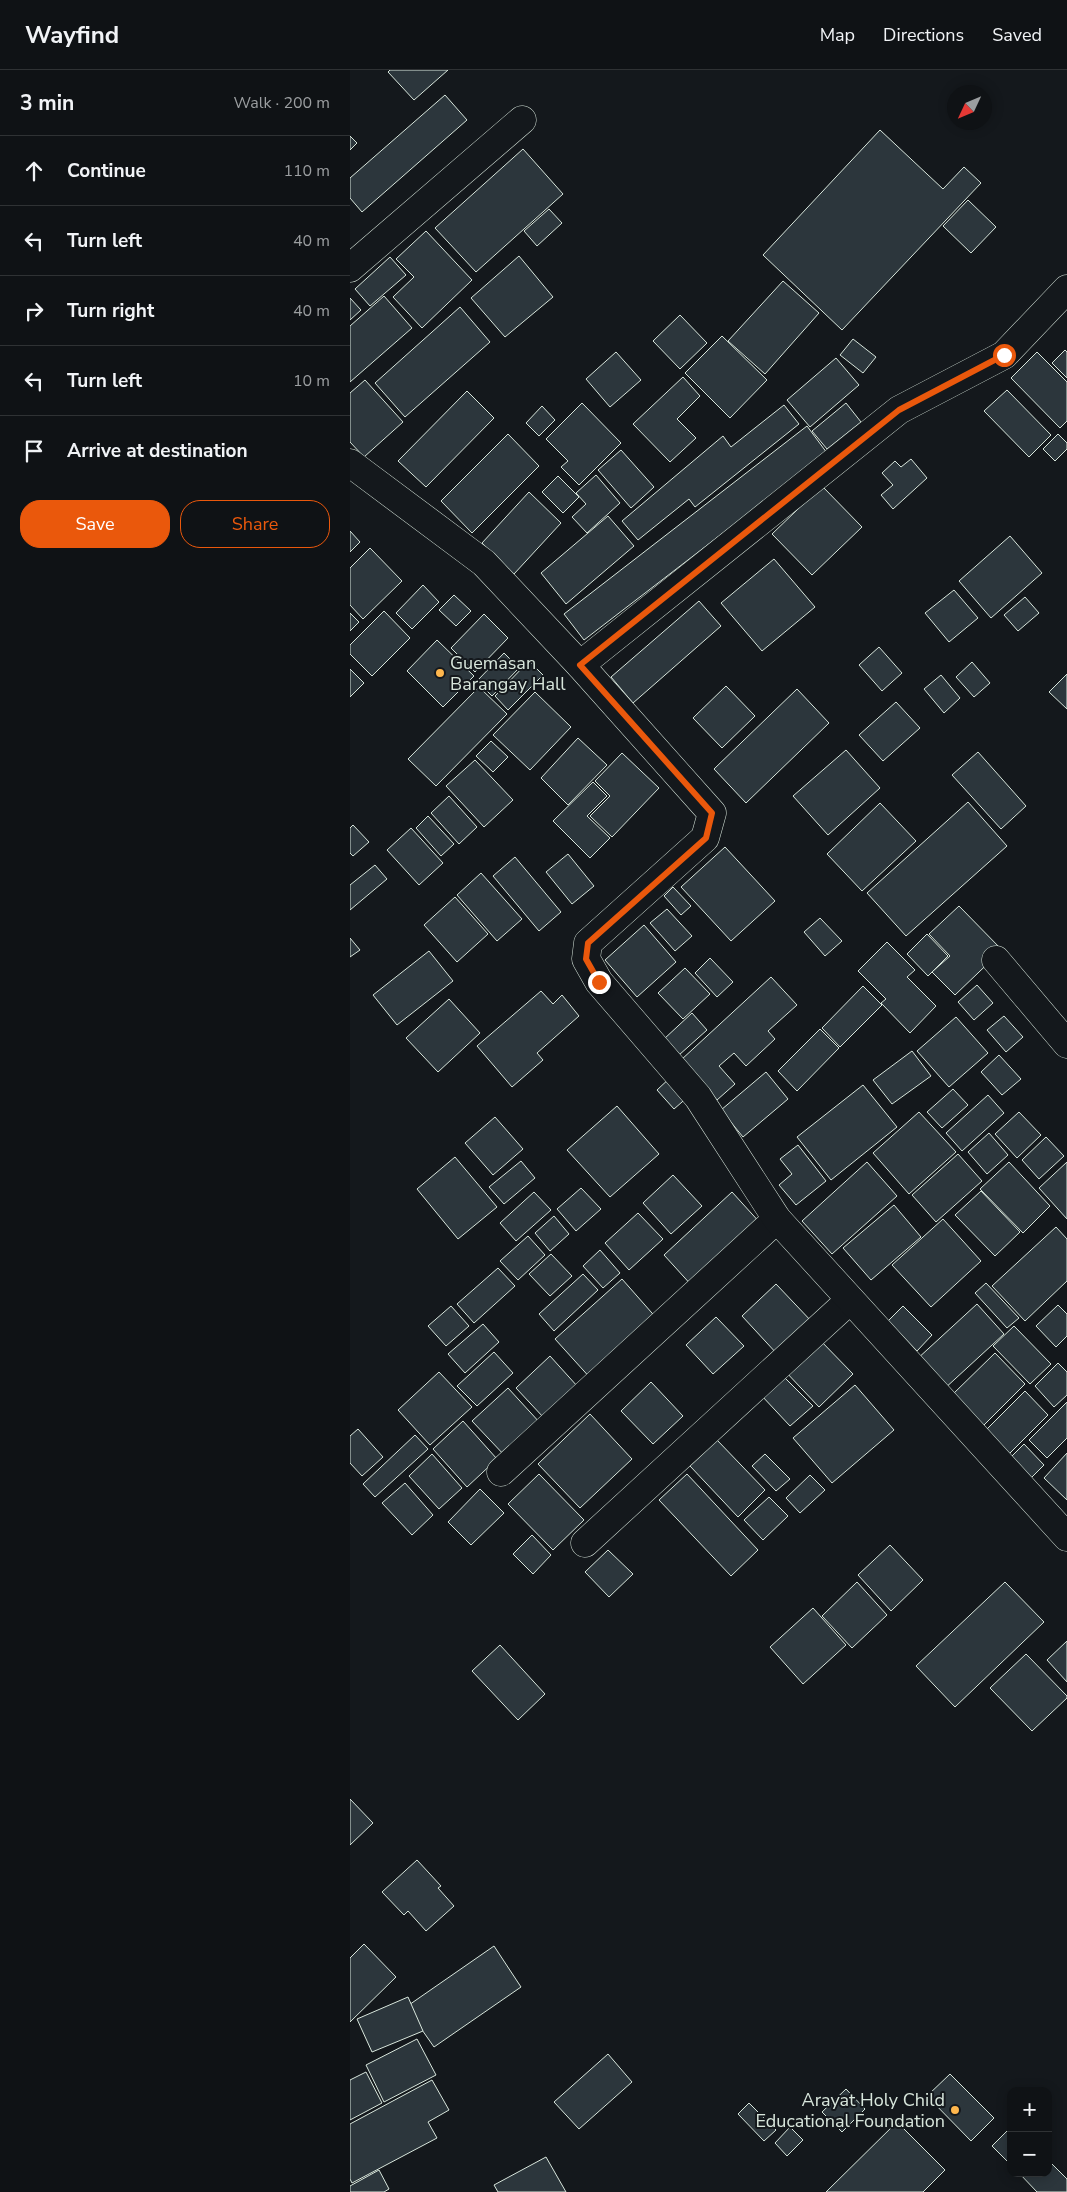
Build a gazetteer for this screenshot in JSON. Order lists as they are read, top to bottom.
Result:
{
  "places": ["Guemasan Barangay Hall", "Arayat Holy Child Educational Foundation"],
  "north": "bottom left",
  "page": {
    "header": "Wayfind",
    "nav": ["Map", "Directions", "Saved"],
    "heading": ["3 min", "Walk · 200 m"],
    "list": [
      ["Continue", "110 m"],
      ["Turn left", "40 m"],
      ["Turn right", "40 m"],
      ["Turn left", "10 m"],
      "Arrive at destination"
    ],
    "buttons": ["Save", "Share"],
    "map_buttons": ["+", "−"]
  }
}
